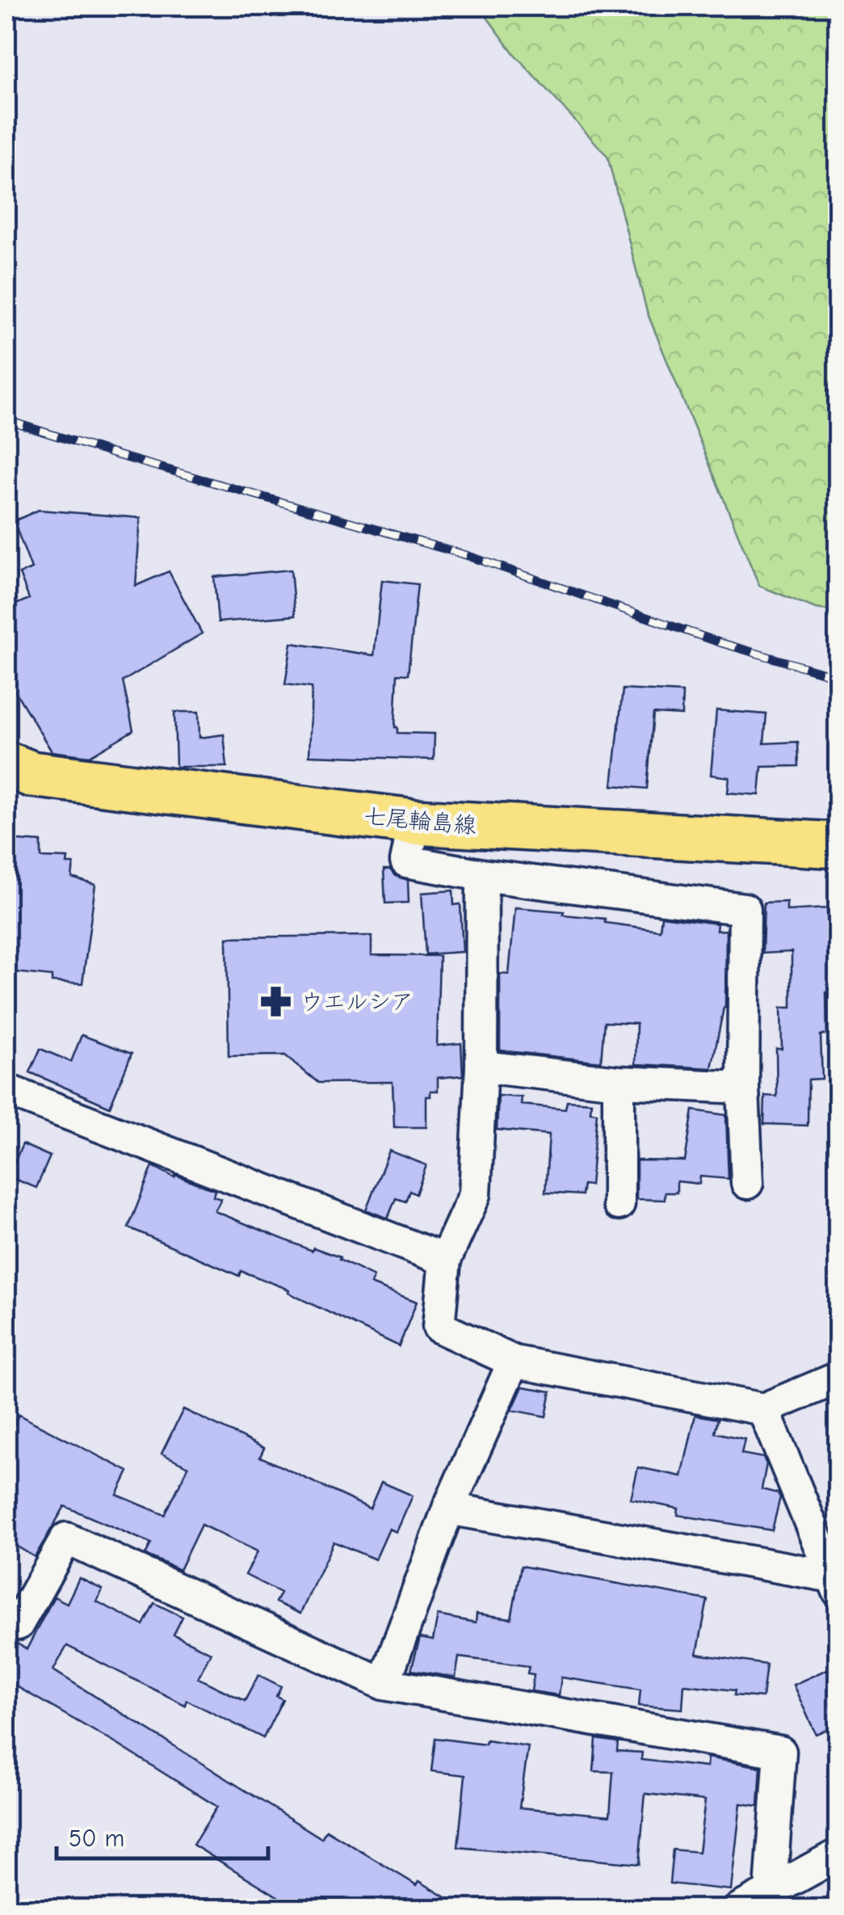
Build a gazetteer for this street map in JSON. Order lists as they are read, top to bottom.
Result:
{
  "streets": {
    "main road": ["七尾輪島線"]
  },
  "places": {
    "pharmacy": ["ウエルシア"]
  },
  "scale_bar": "50 m"
}
